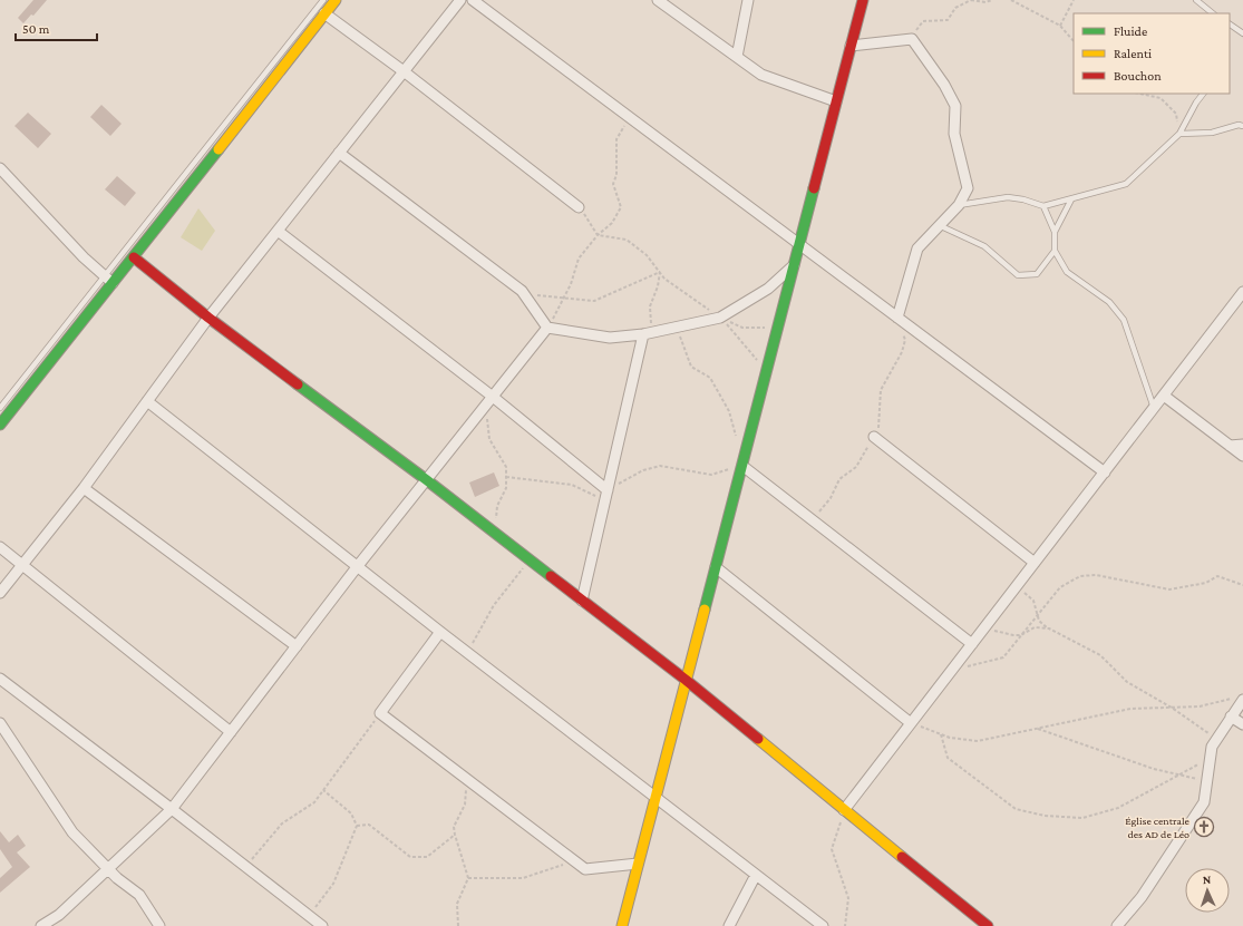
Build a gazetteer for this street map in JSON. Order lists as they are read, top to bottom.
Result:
{
  "places": {
    "church": ["Église centrale des AD de Léo"]
  },
  "legend": ["Fluide", "Ralenti", "Bouchon"],
  "scale_bar": "50 m",
  "north": "top"
}
